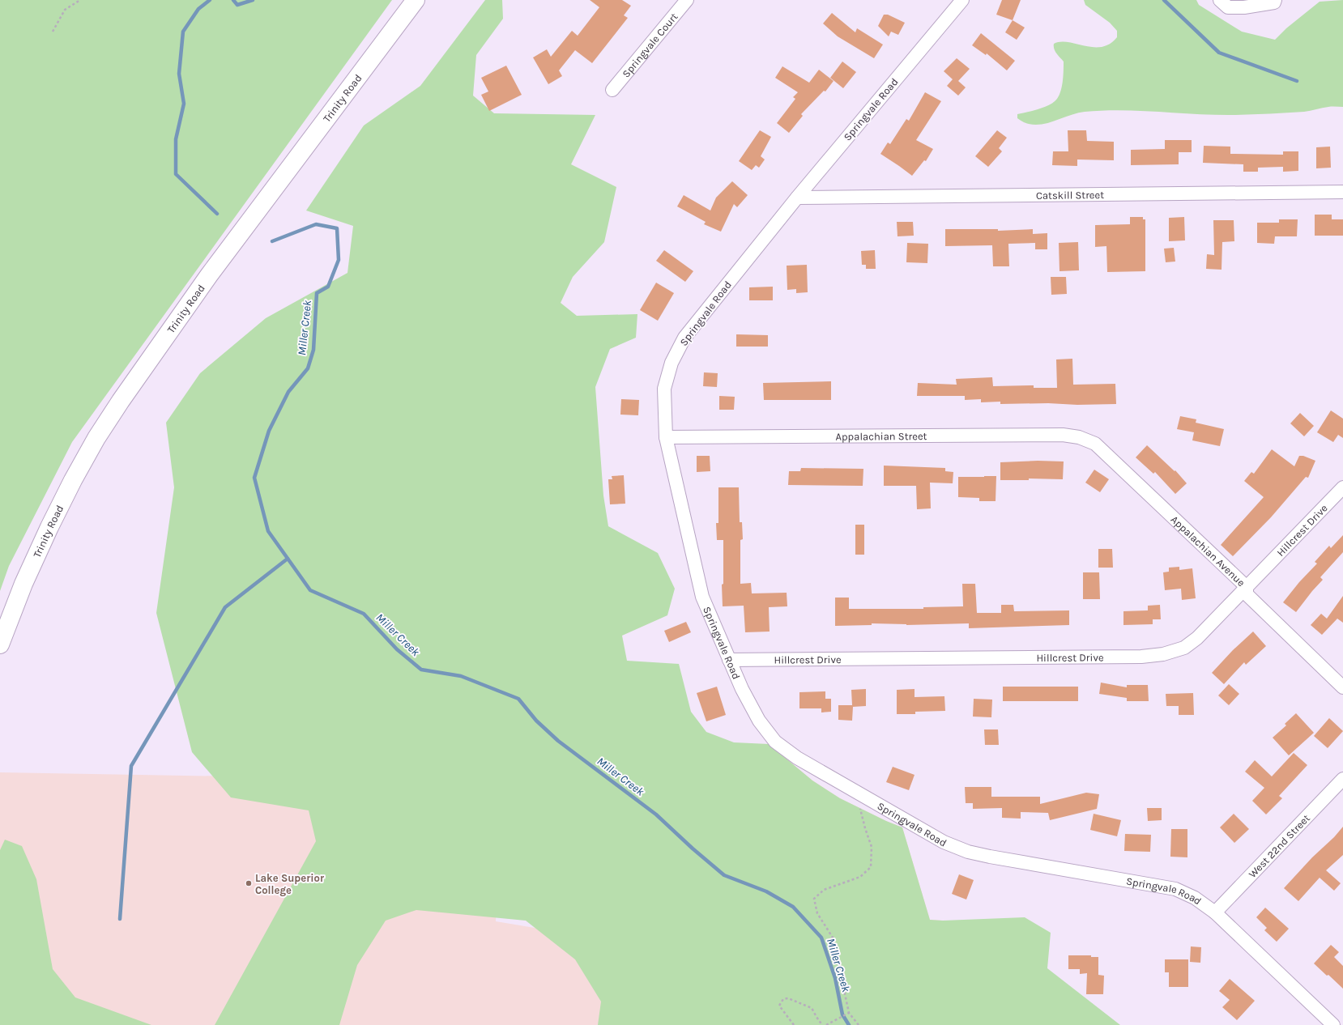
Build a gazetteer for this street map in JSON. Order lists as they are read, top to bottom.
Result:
{
  "streets": {
    "highway": ["Trinity Road"],
    "street": [
      "Springvale Court",
      "Springvale Road",
      "Catskill Street",
      "Appalachian Street",
      "Hillcrest Drive",
      "Appalachian Avenue",
      "West 22nd Street"
    ]
  },
  "crossings": [
    ["Springvale Road", "Catskill Street"],
    ["Springvale Road", "Appalachian Street"],
    ["Springvale Road", "Hillcrest Drive"],
    ["Springvale Road", "West 22nd Street"],
    ["Appalachian Street", "Appalachian Avenue"],
    ["Hillcrest Drive", "Appalachian Avenue"]
  ],
  "water": ["Miller Creek"],
  "places": ["Lake Superior College"]
}
